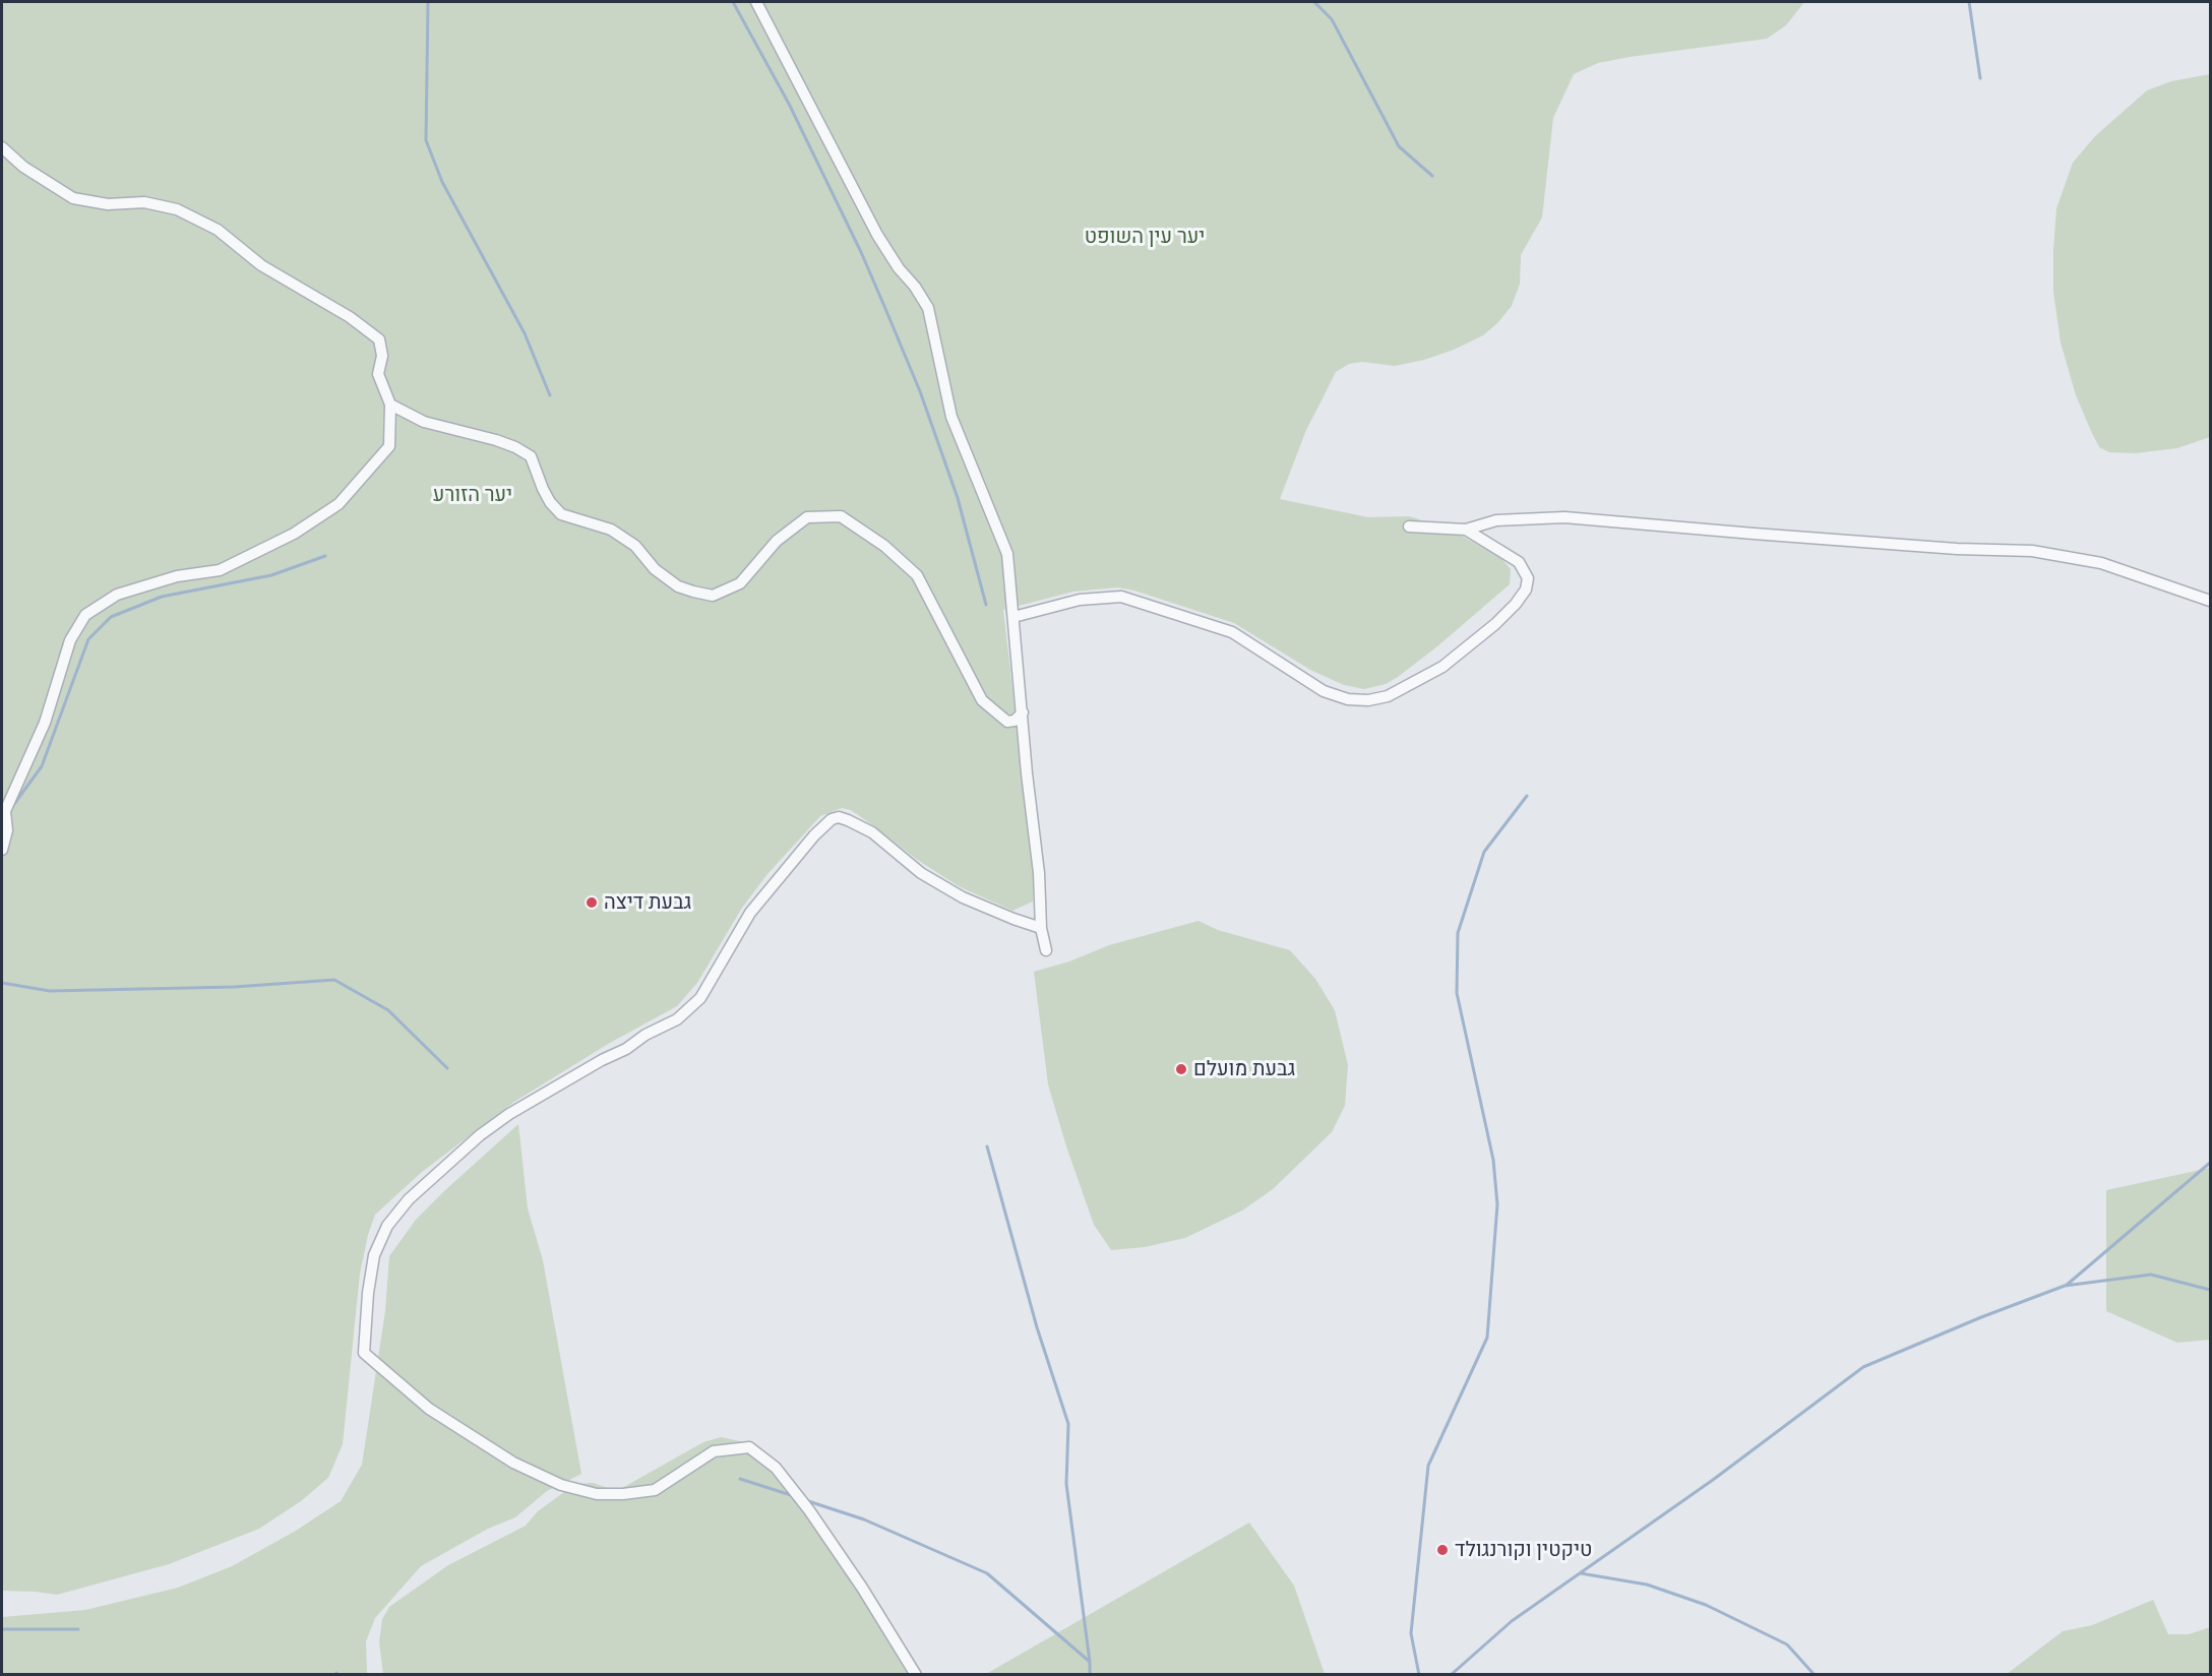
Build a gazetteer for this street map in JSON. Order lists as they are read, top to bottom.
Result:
{
  "parks": ["יער עין השופט", "יער הזורע"],
  "places": ["גבעת דיצה", "גבעת מועלם", "טיקטין וקורנגולד"]
}
